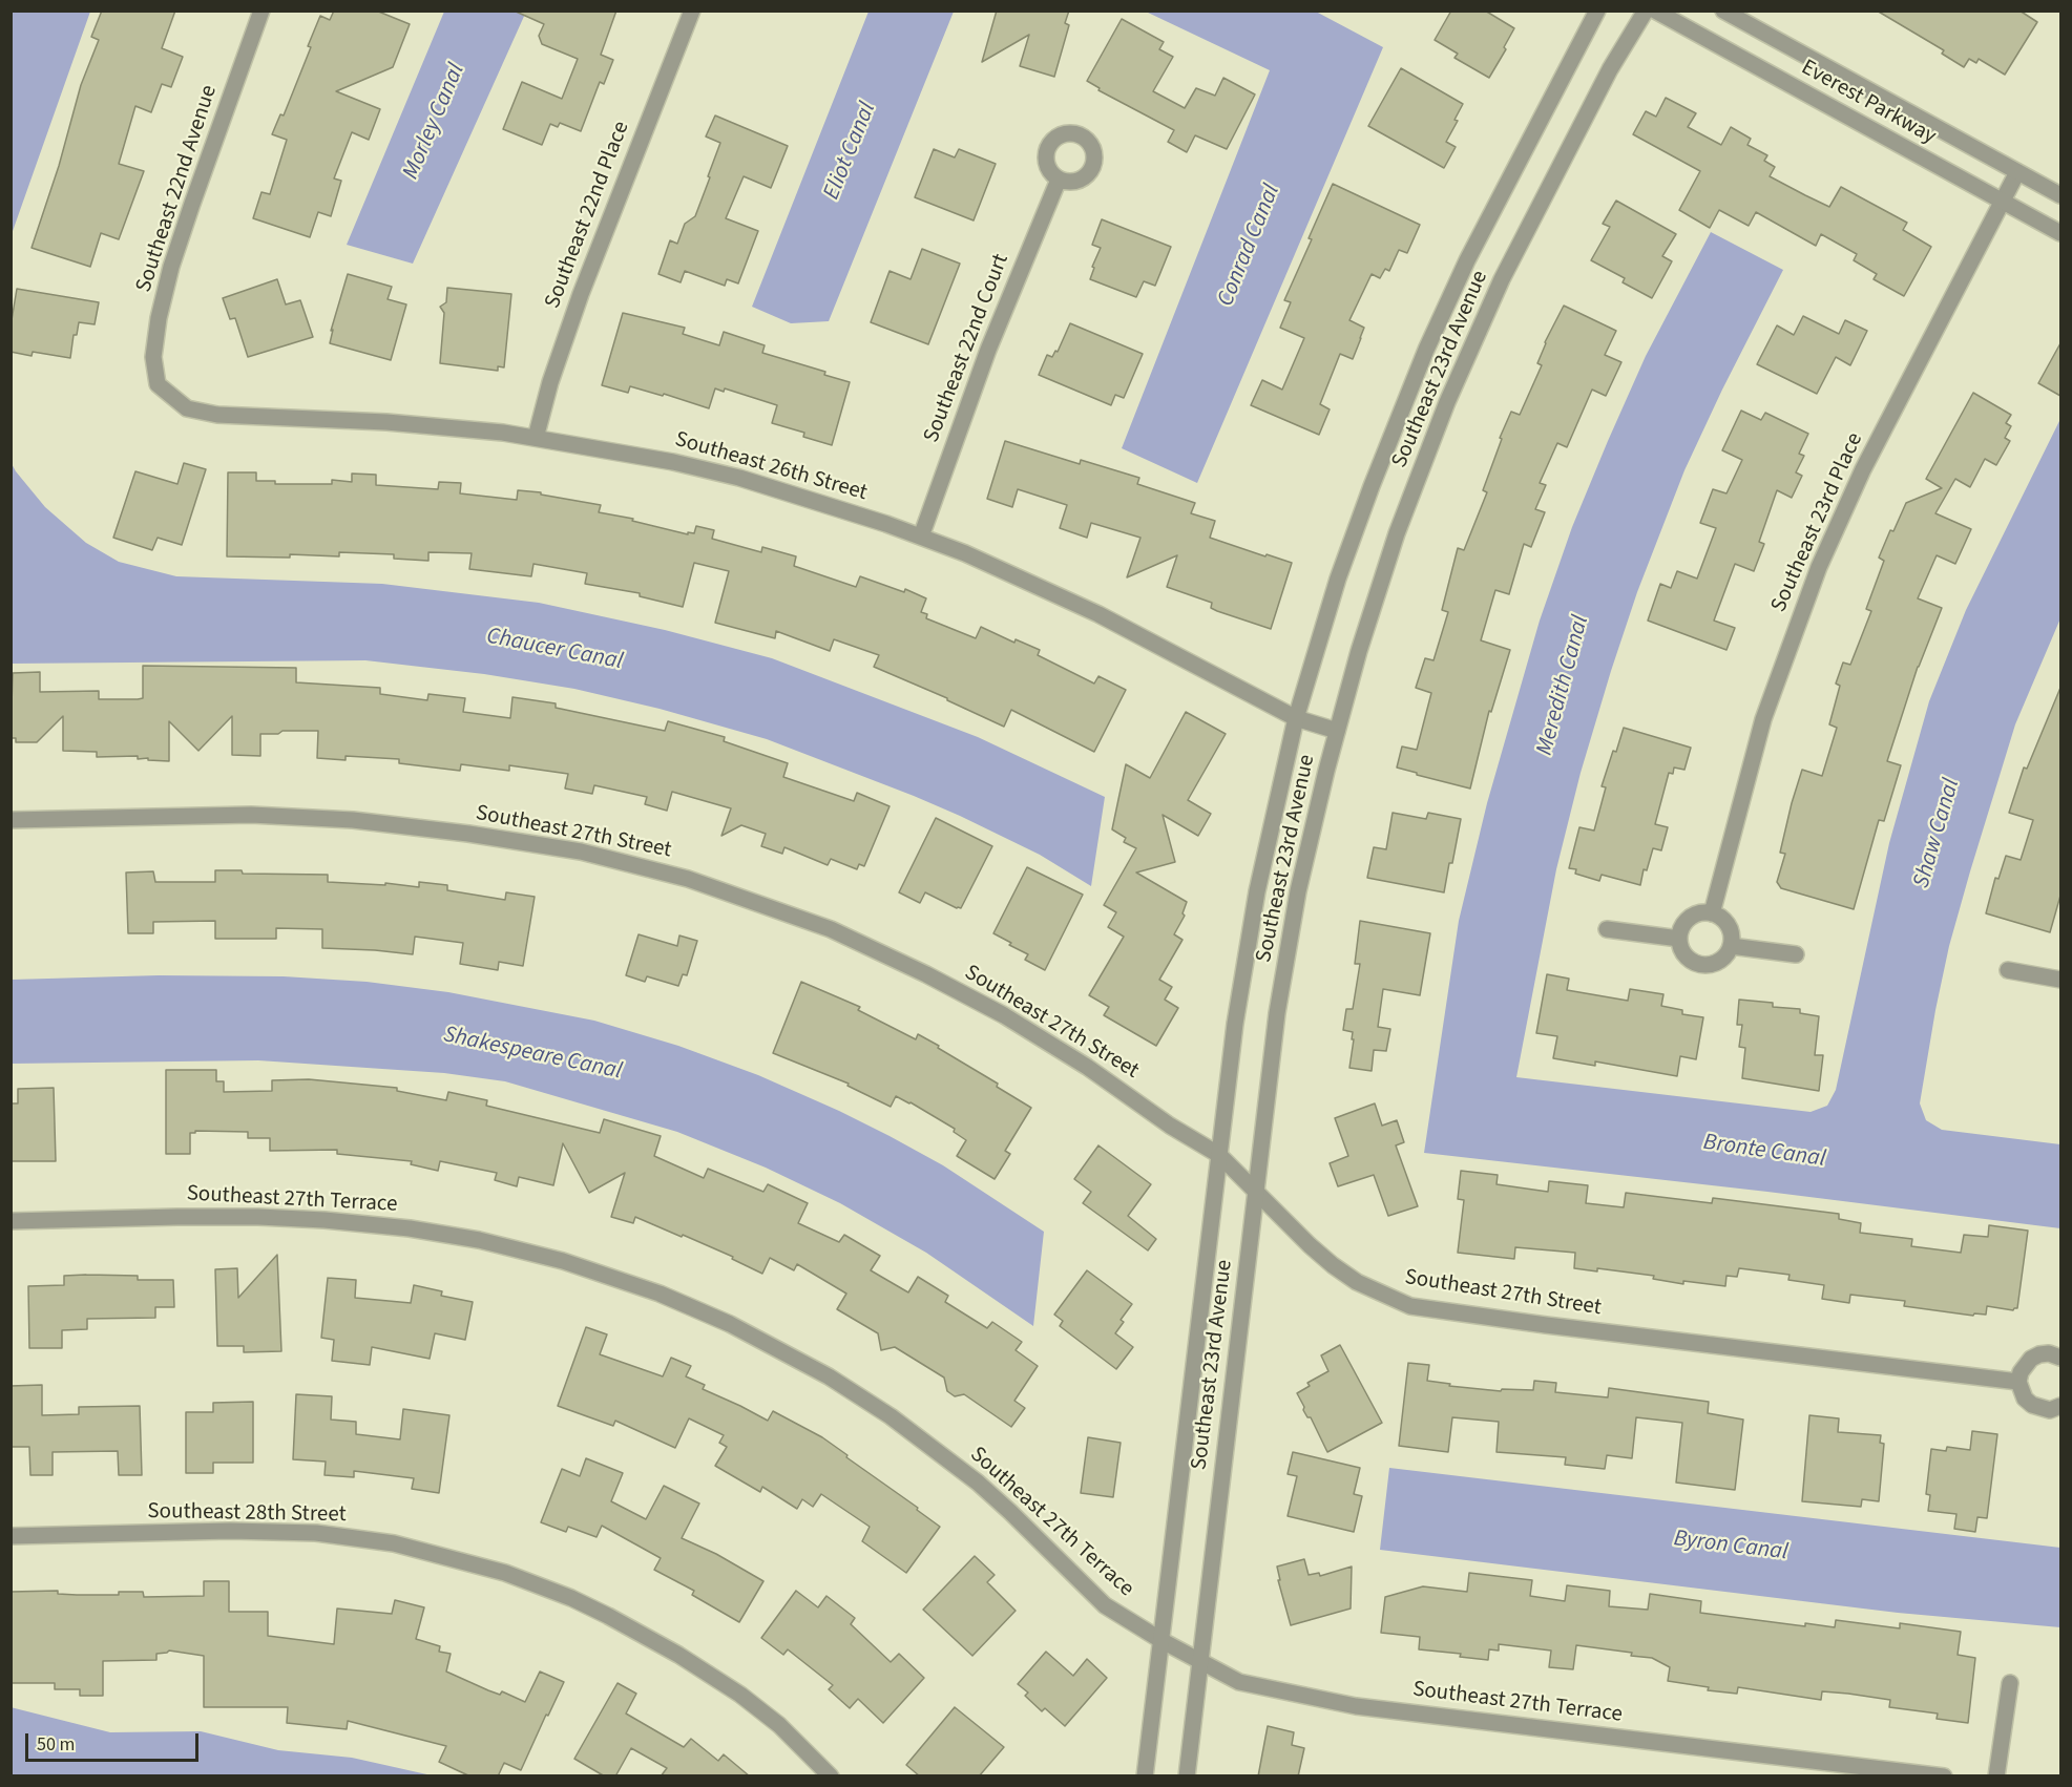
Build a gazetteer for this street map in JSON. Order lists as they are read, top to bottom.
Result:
{
  "streets": {
    "street": [
      "Everest Parkway",
      "Southeast 22nd Avenue",
      "Southeast 22nd Place",
      "Southeast 22nd Court",
      "Southeast 23rd Avenue",
      "Southeast 26th Street",
      "Southeast 23rd Place",
      "Southeast 27th Street",
      "Southeast 27th Terrace",
      "Southeast 28th Street"
    ]
  },
  "crossings": [
    ["Everest Parkway", "Southeast 23rd Place"],
    ["Southeast 22nd Avenue", "Southeast 26th Street"],
    ["Southeast 22nd Place", "Southeast 26th Street"],
    ["Southeast 22nd Court", "Southeast 26th Street"],
    ["Southeast 23rd Avenue", "Southeast 26th Street"],
    ["Southeast 23rd Avenue", "Southeast 27th Street"],
    ["Southeast 23rd Avenue", "Southeast 27th Terrace"]
  ],
  "water": [
    "Morley Canal",
    "Eliot Canal",
    "Conrad Canal",
    "Chaucer Canal",
    "Meredith Canal",
    "Shaw Canal",
    "Shakespeare Canal",
    "Bronte Canal",
    "Byron Canal"
  ],
  "scale_bar": "50 m"
}
